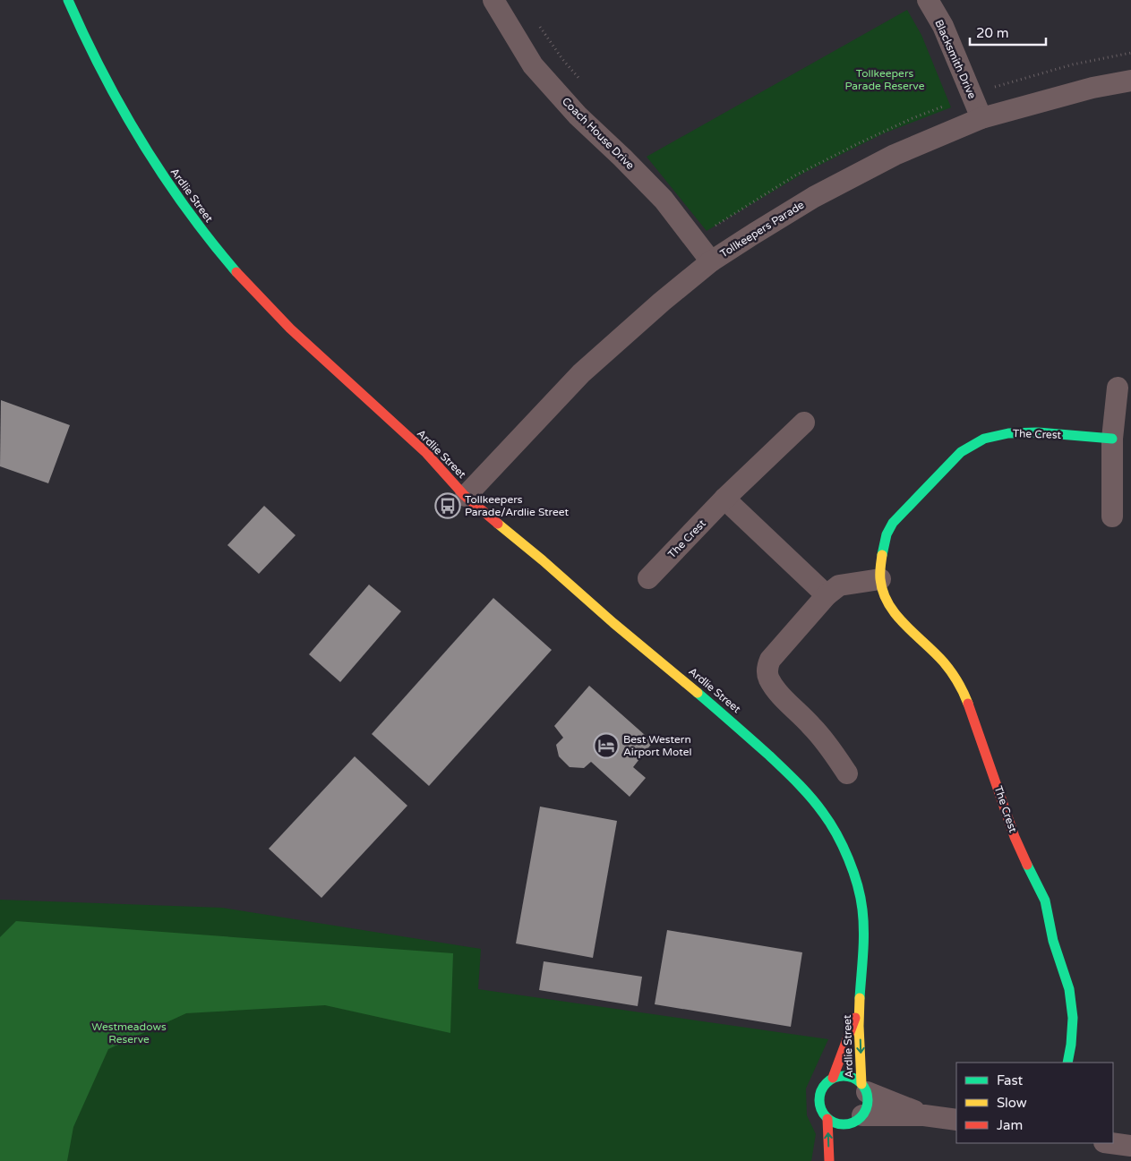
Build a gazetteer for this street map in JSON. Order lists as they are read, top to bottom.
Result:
{
  "streets": {
    "street": [
      "Blacksmith Drive",
      "Coach House Drive",
      "Ardlie Street",
      "Tollkeepers Parade",
      "The Crest"
    ]
  },
  "crossings": [
    ["Blacksmith Drive", "Tollkeepers Parade"],
    ["Coach House Drive", "Tollkeepers Parade"],
    ["Ardlie Street", "Tollkeepers Parade"]
  ],
  "parks": ["Tollkeepers Parade Reserve", "Westmeadows Reserve"],
  "places": {
    "bus stop": ["Tollkeepers Parade/Ardlie Street"],
    "hotel": ["Best Western Airport Motel"]
  },
  "legend": ["Fast", "Slow", "Jam"],
  "scale_bar": "20 m"
}
